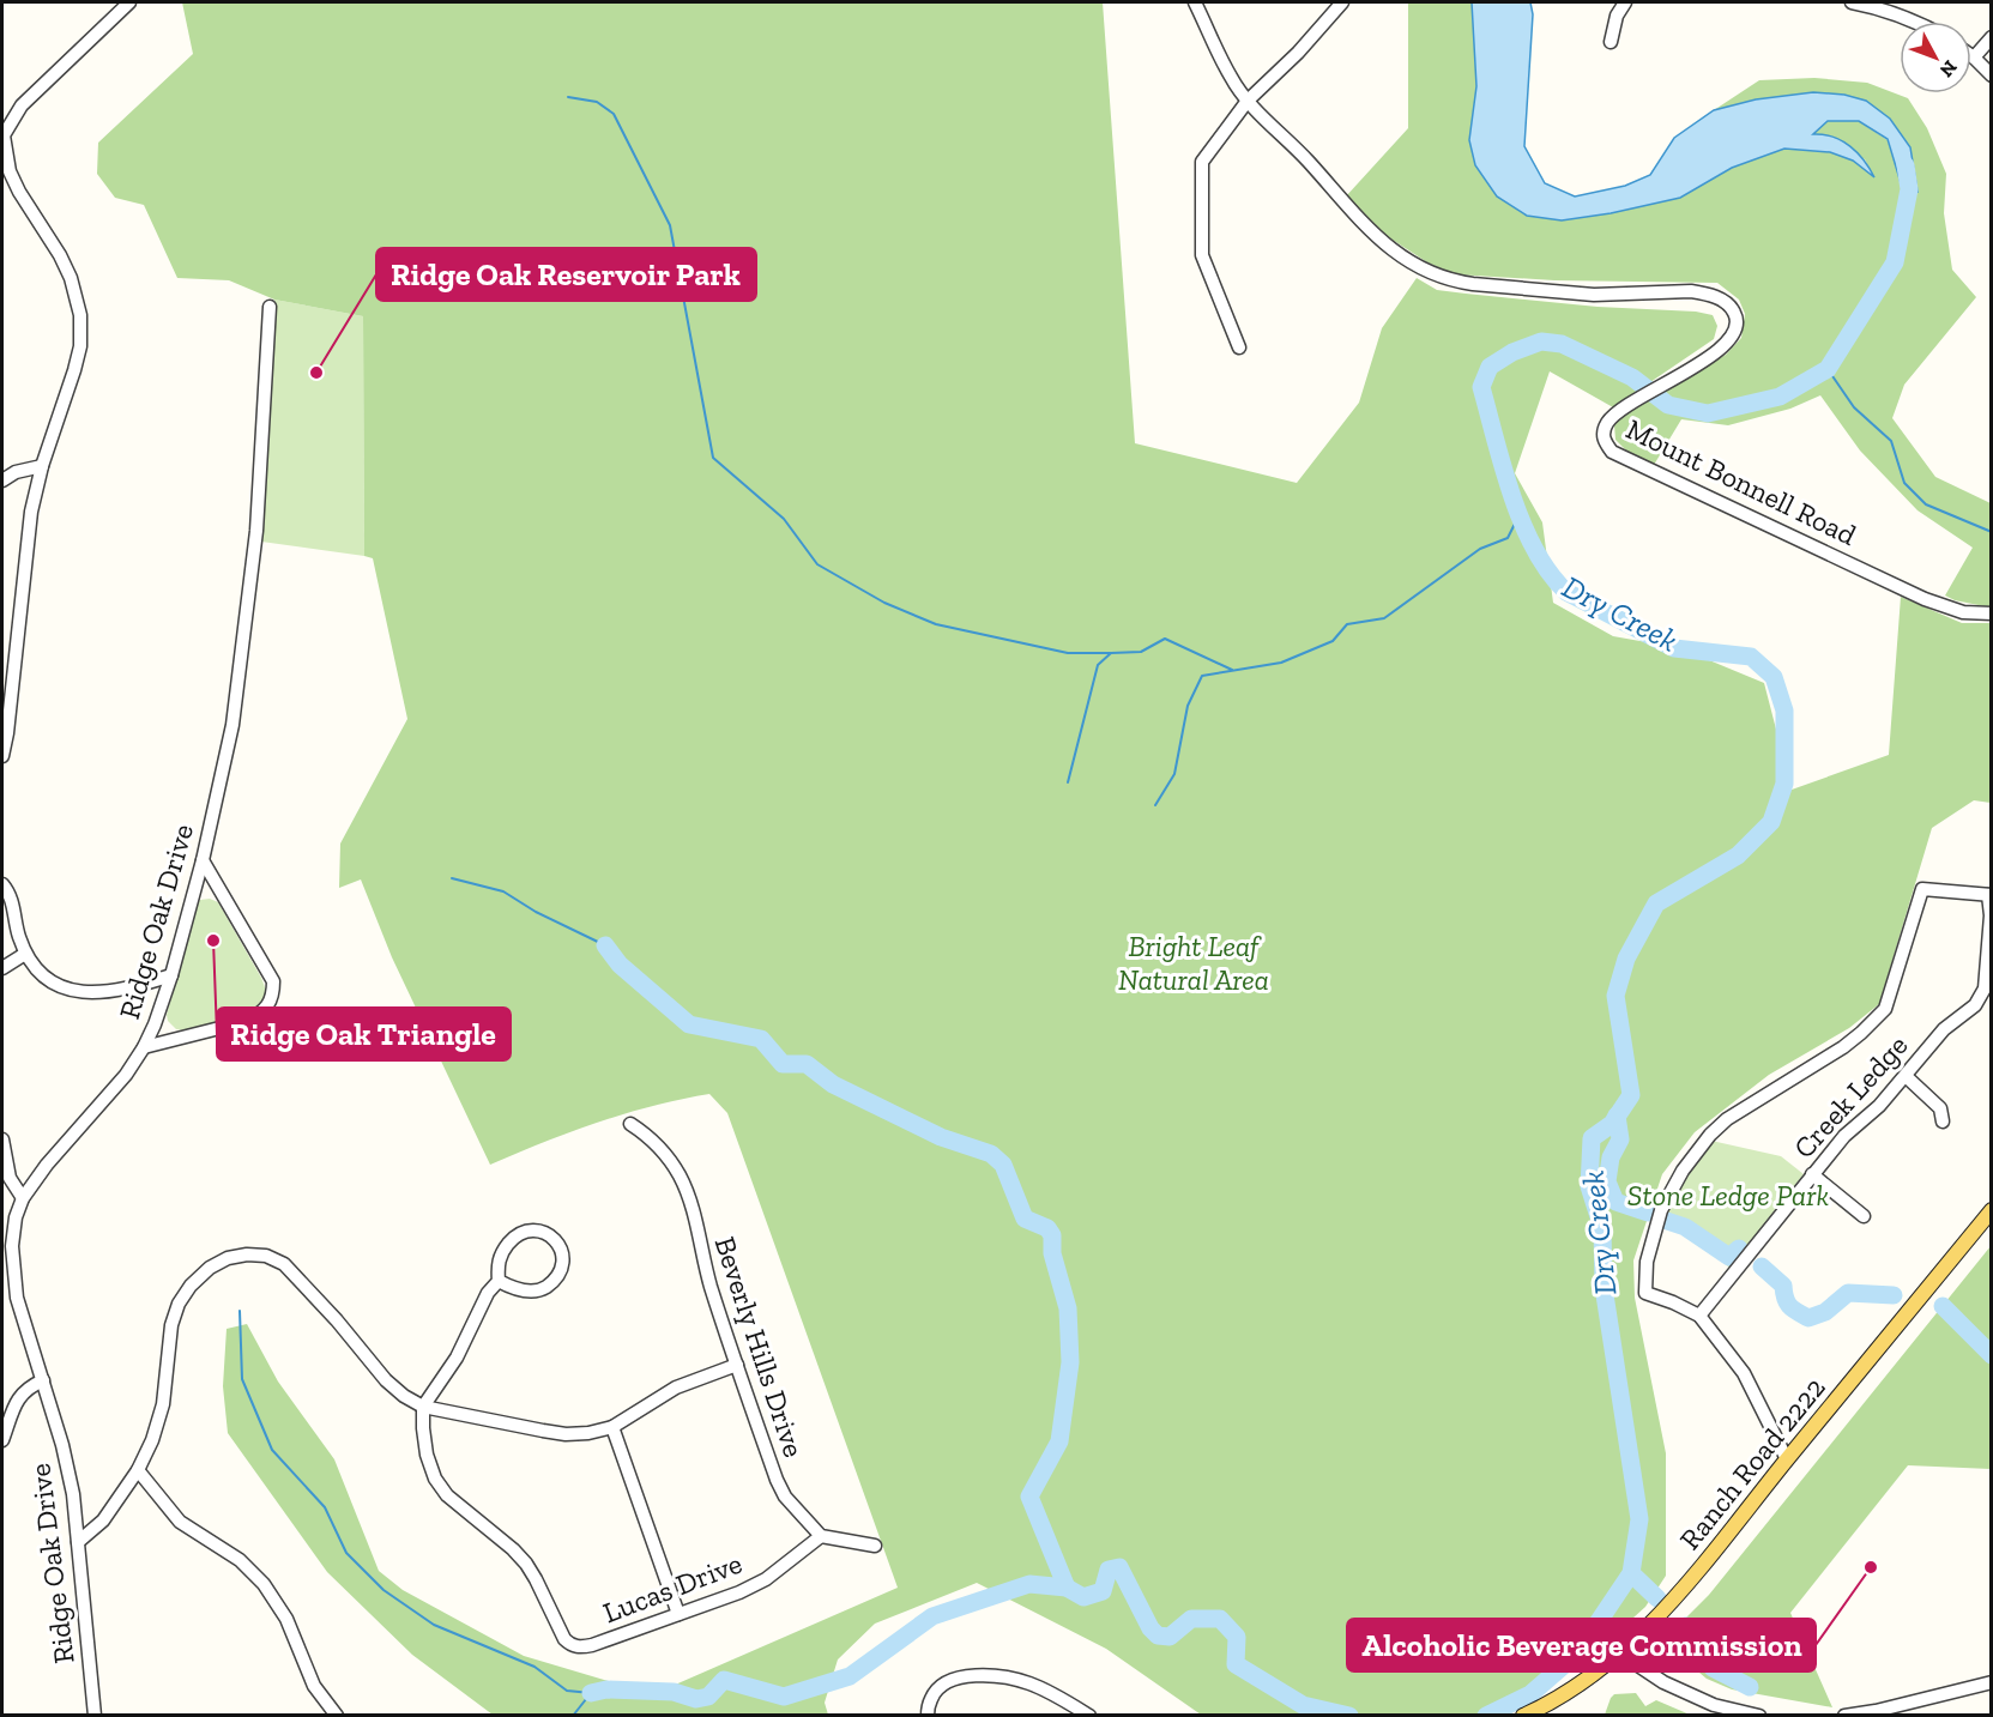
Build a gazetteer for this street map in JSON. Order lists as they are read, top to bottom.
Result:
{
  "streets": {
    "main road": ["Ranch Road 2222"],
    "street": [
      "Mount Bonnell Road",
      "Ridge Oak Drive",
      "Creek Ledge",
      "Beverly Hills Drive",
      "Lucas Drive"
    ]
  },
  "crossings": [
    ["Beverly Hills Drive", "Lucas Drive"]
  ],
  "water": ["Dry Creek"],
  "parks": ["Bright Leaf Natural Area", "Stone Ledge Park"],
  "places": ["Ridge Oak Reservoir Park", "Ridge Oak Triangle", "Alcoholic Beverage Commission"],
  "north": "bottom right"
}
